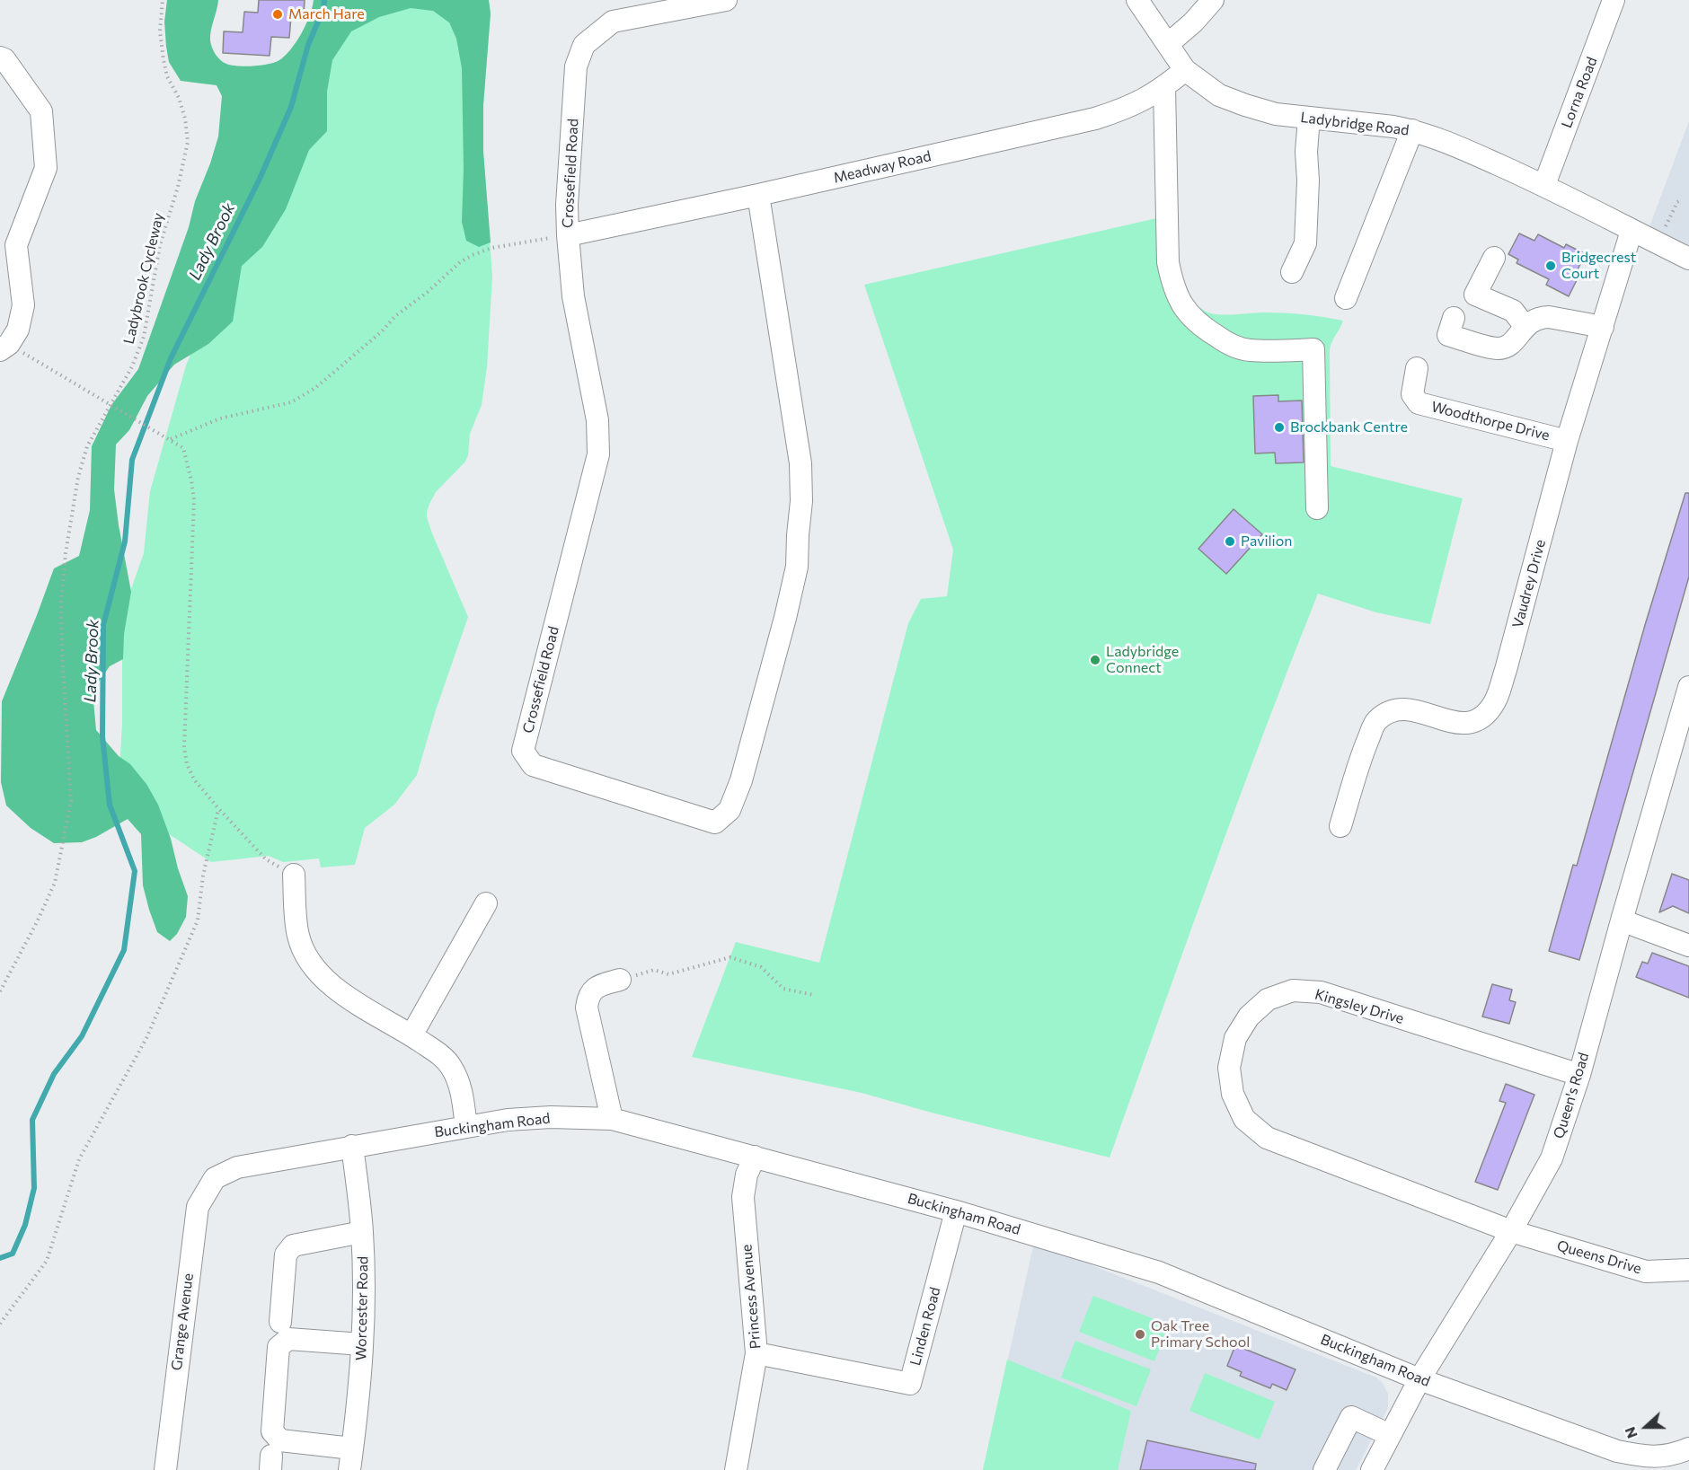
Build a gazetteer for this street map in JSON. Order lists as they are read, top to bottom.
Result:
{
  "streets": {
    "street": [
      "Lorna Road",
      "Ladybridge Road",
      "Meadway Road",
      "Crossefield Road",
      "Woodthorpe Drive",
      "Vaudrey Drive",
      "Kingsley Drive",
      "Queen's Road",
      "Buckingham Road",
      "Queens Drive",
      "Princess Avenue",
      "Worcester Road",
      "Grange Avenue",
      "Linden Road"
    ],
    "path": ["Ladybrook Cycleway"]
  },
  "crossings": [
    ["Lorna Road", "Ladybridge Road"],
    ["Ladybridge Road", "Meadway Road"],
    ["Ladybridge Road", "Vaudrey Drive"],
    ["Meadway Road", "Crossefield Road"],
    ["Woodthorpe Drive", "Vaudrey Drive"],
    ["Kingsley Drive", "Queen's Road"],
    ["Kingsley Drive", "Queens Drive"],
    ["Queen's Road", "Buckingham Road"],
    ["Queen's Road", "Queens Drive"],
    ["Buckingham Road", "Princess Avenue"],
    ["Buckingham Road", "Worcester Road"],
    ["Buckingham Road", "Grange Avenue"],
    ["Buckingham Road", "Linden Road"],
    ["Princess Avenue", "Linden Road"]
  ],
  "water": ["Lady Brook"],
  "places": [
    "March Hare",
    "Bridgecrest Court",
    "Brockbank Centre",
    "Pavilion",
    "Ladybridge Connect",
    "Oak Tree Primary School"
  ],
  "north": "left"
}
